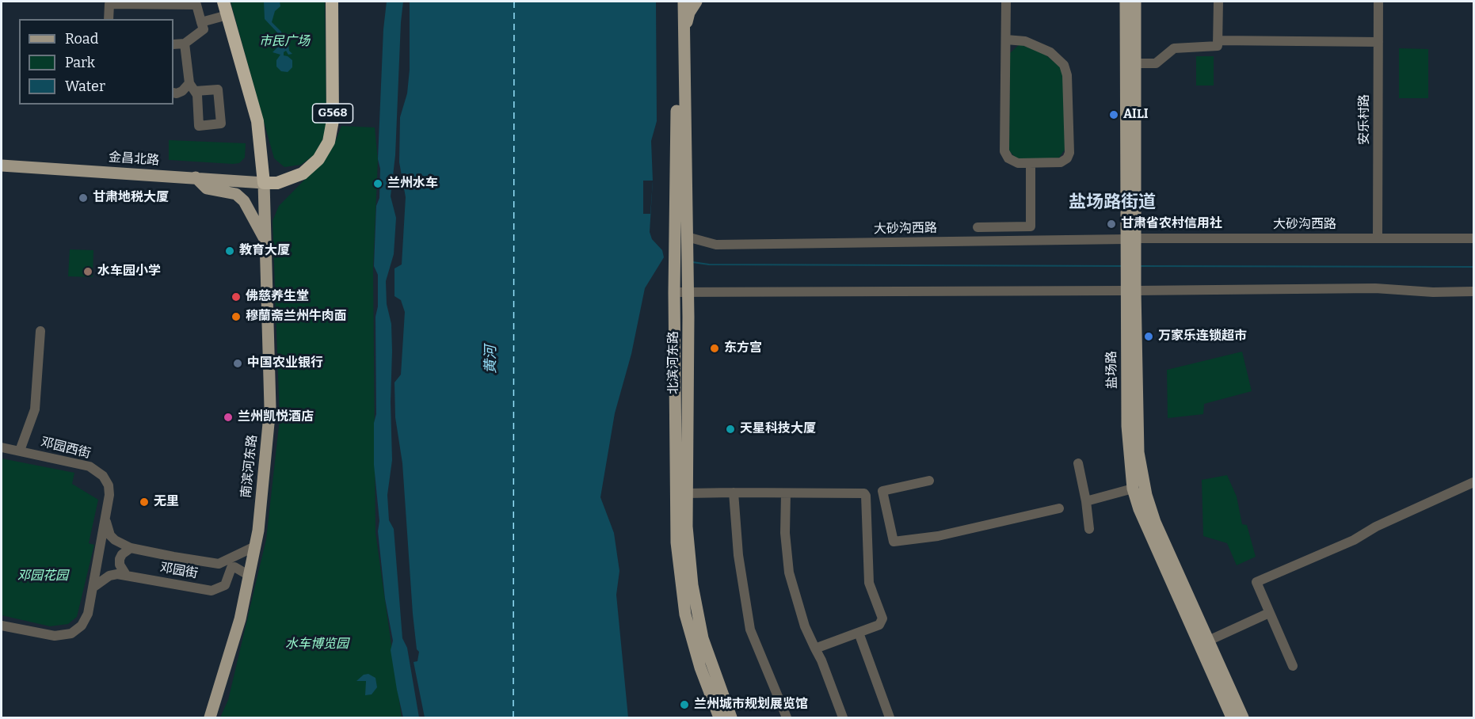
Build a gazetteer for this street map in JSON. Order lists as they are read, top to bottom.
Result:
{
  "streets": {
    "highway": ["G568", "南滨河东路"],
    "main road": ["金昌北路", "北滨河东路", "盐场路"],
    "street": [
      "安乐村路",
      "大砂沟西路",
      "邓园西街",
      "邓园街"
    ]
  },
  "crossings": [
    ["G568", "金昌北路"],
    ["G568", "南滨河东路"],
    ["安乐村路", "大砂沟西路"],
    ["金昌北路", "南滨河东路"],
    ["大砂沟西路", "北滨河东路"],
    ["大砂沟西路", "盐场路"],
    ["邓园西街", "邓园街"],
    ["南滨河东路", "邓园街"]
  ],
  "districts": ["盐场路街道"],
  "water": ["黄河"],
  "parks": ["市民广场", "邓园花园", "水车博览园"],
  "places": [
    "AILI",
    "兰州水车",
    "甘肃地税大厦",
    "甘肃省农村信用社",
    "教育大厦",
    "水车园小学",
    "佛慈养生堂",
    "穆蘭斋兰州牛肉面",
    "万家乐连锁超市",
    "东方宫",
    "中国农业银行",
    "兰州凯悦酒店",
    "天星科技大厦",
    "无里",
    "兰州城市规划展览馆"
  ],
  "legend": ["Road", "Park", "Water"]
}
